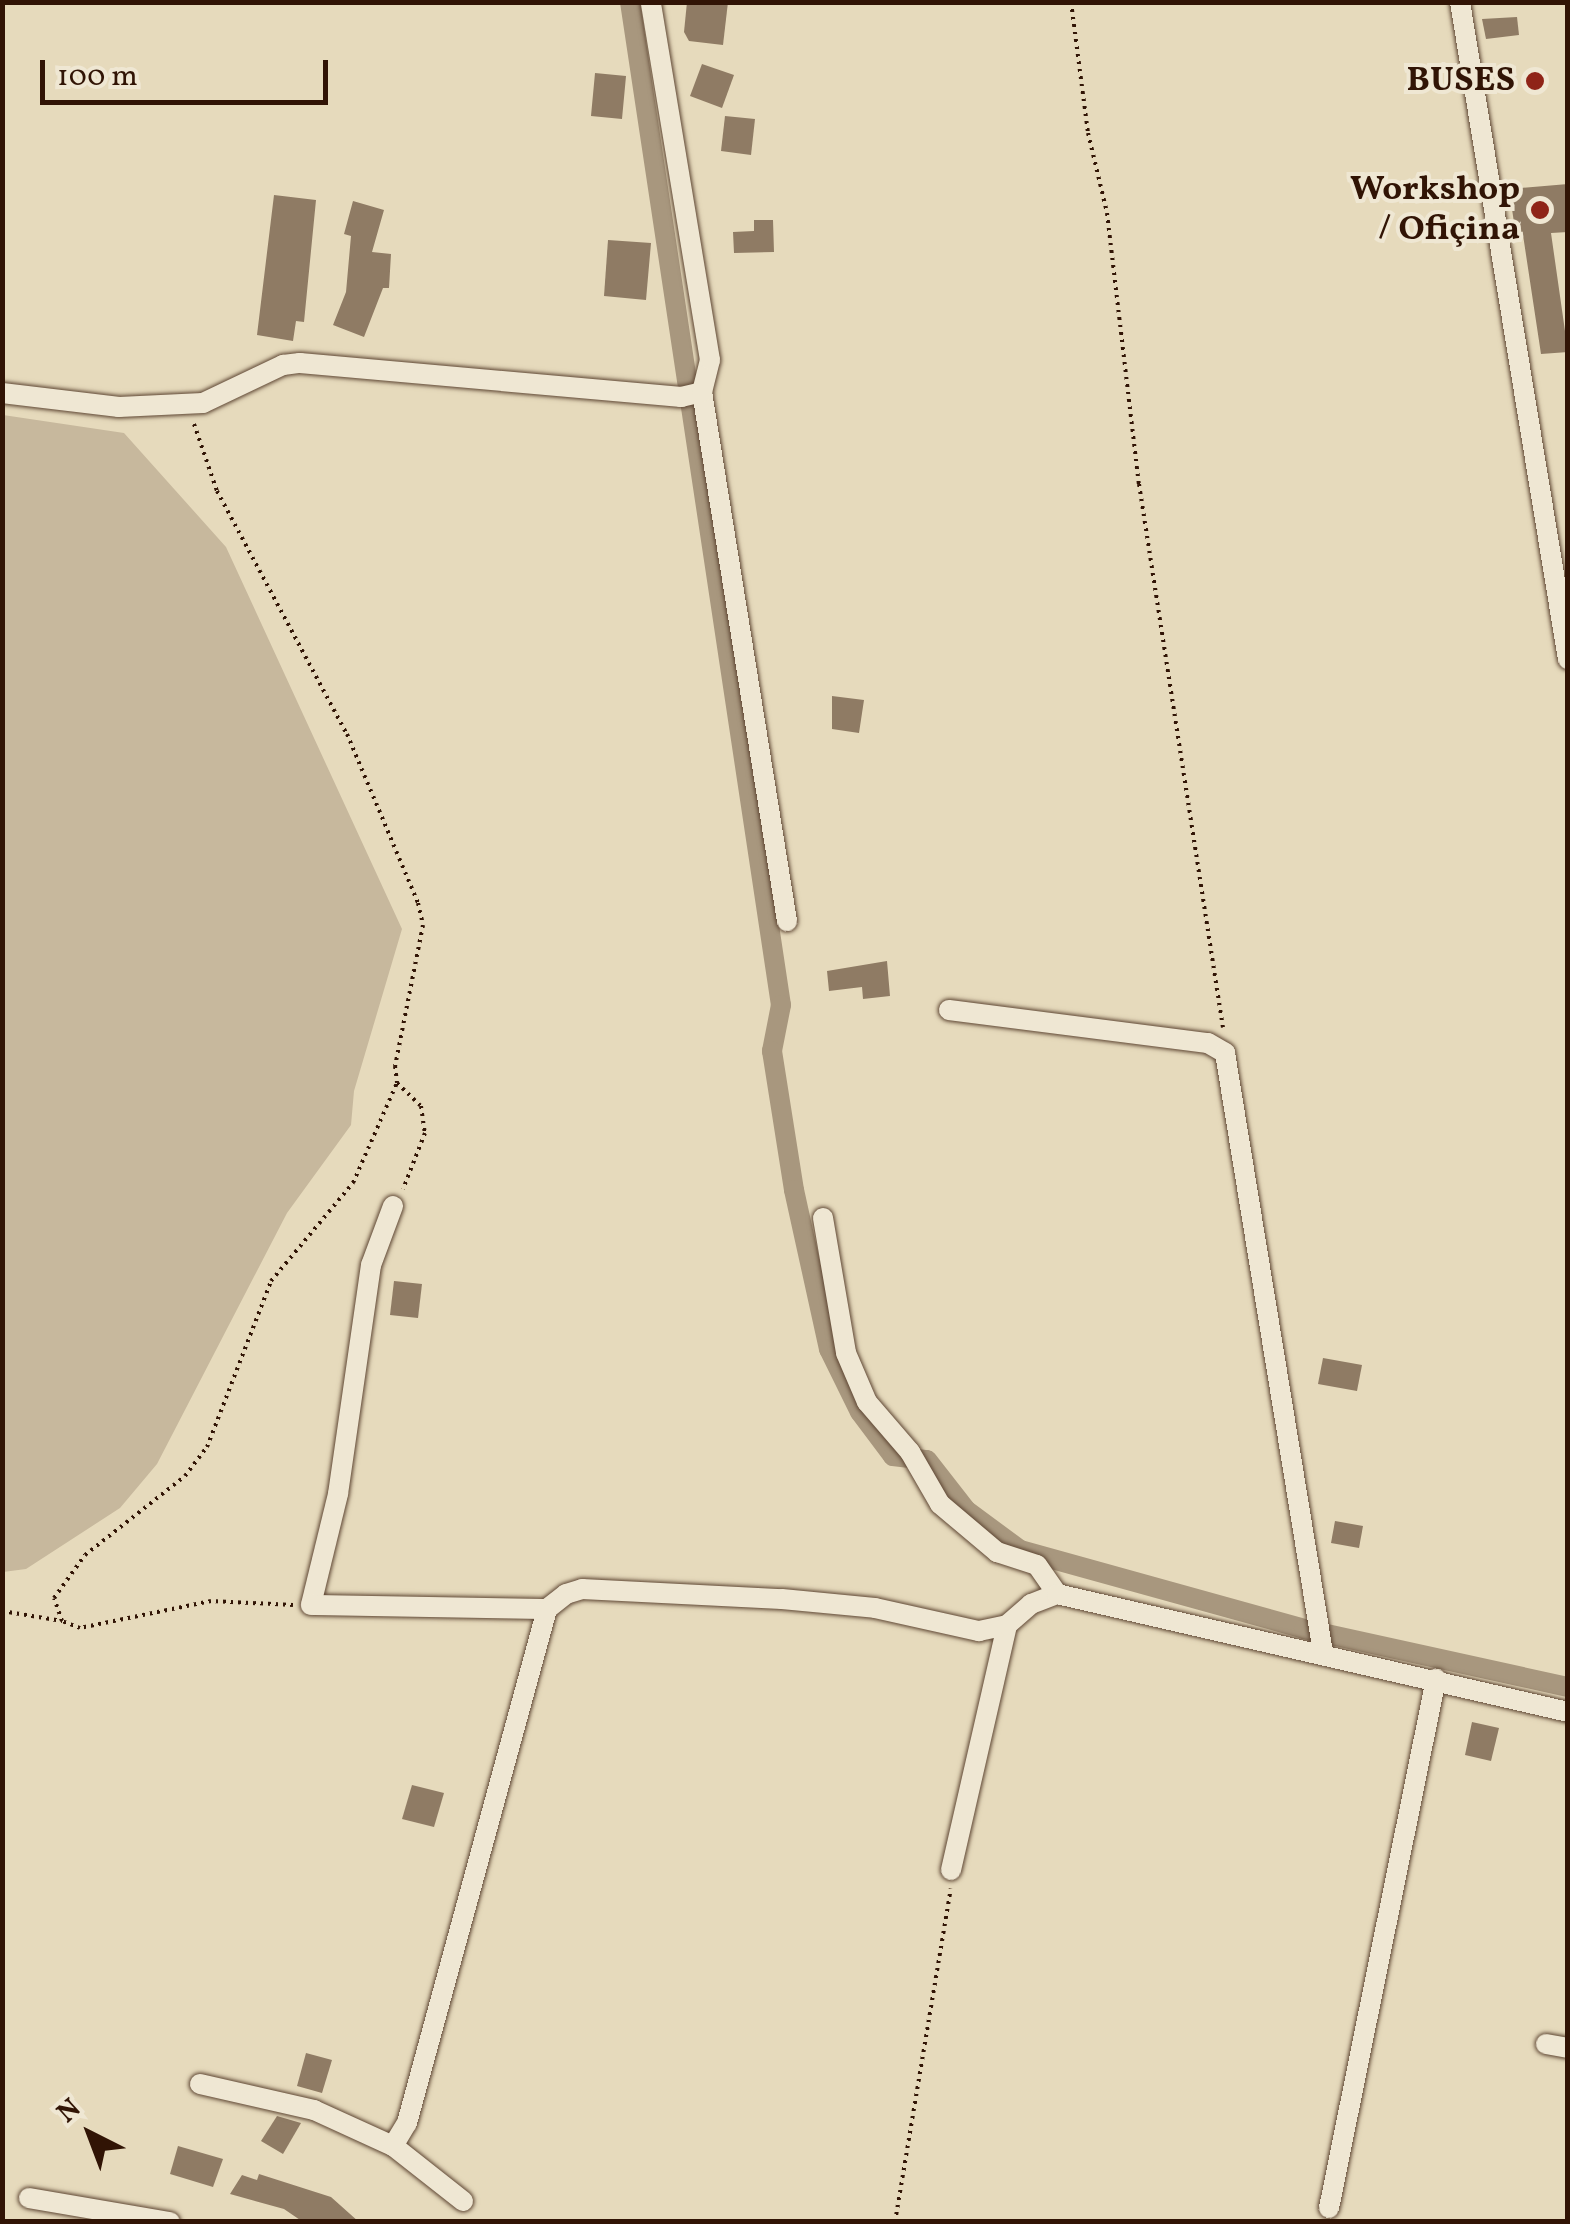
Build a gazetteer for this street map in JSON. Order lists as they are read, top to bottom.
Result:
{
  "places": ["BUSES", "Workshop / Ofiçina"],
  "scale_bar": "100 m",
  "north": "top left"
}
